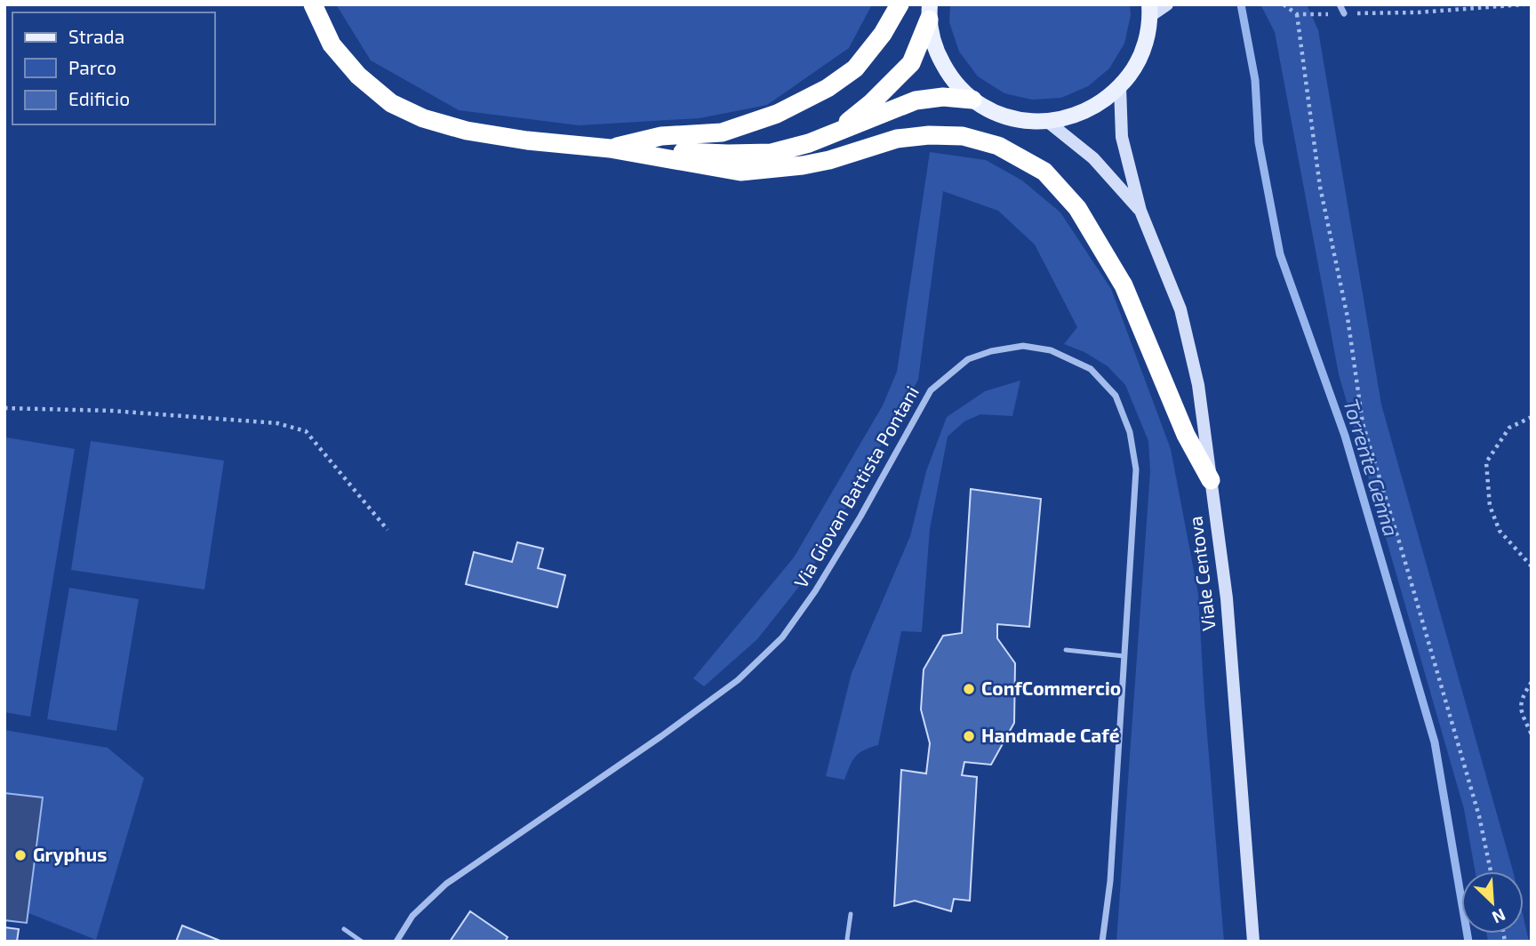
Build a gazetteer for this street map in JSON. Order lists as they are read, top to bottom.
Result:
{
  "streets": {
    "main road": ["Viale Centova"],
    "street": ["Via Giovan Battista Pontani"]
  },
  "water": ["Torrente Genna"],
  "places": ["ConfCommercio", "Handmade Café", "Gryphus"],
  "legend": ["Strada", "Parco", "Edificio"],
  "north": "bottom right"
}
